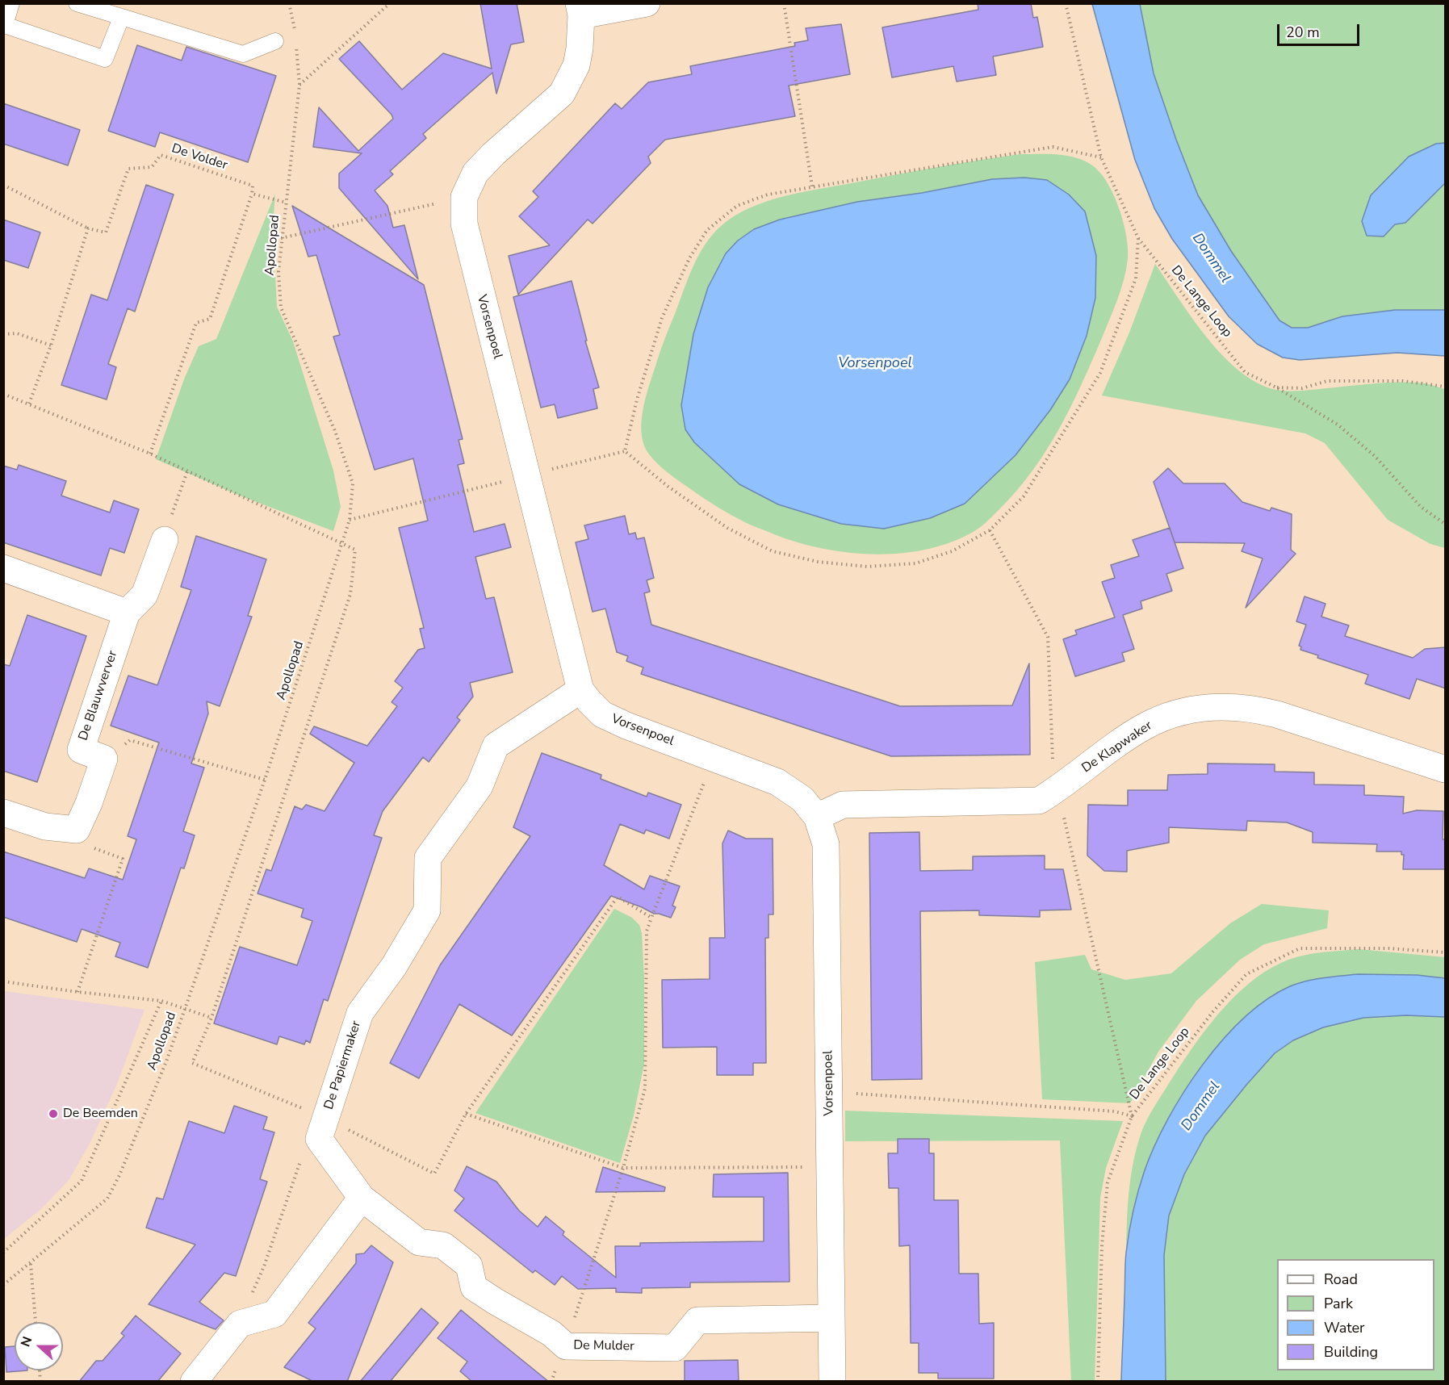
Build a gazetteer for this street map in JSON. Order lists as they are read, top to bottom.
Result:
{
  "streets": {
    "street": [
      "Vorsenpoel",
      "De Blauwverver",
      "De Klapwaker",
      "De Papiermaker",
      "De Mulder"
    ],
    "path": ["De Volder", "Apollopad", "De Lange Loop"]
  },
  "crossings": [
    ["De Volder", "Apollopad"],
    ["Vorsenpoel", "De Klapwaker"],
    ["Vorsenpoel", "De Papiermaker"],
    ["Vorsenpoel", "De Mulder"]
  ],
  "water": ["Dommel", "Vorsenpoel"],
  "places": ["De Beemden"],
  "legend": [
    "Road",
    "Park",
    "Water",
    "Building"
  ],
  "scale_bar": "20 m",
  "north": "left"
}
